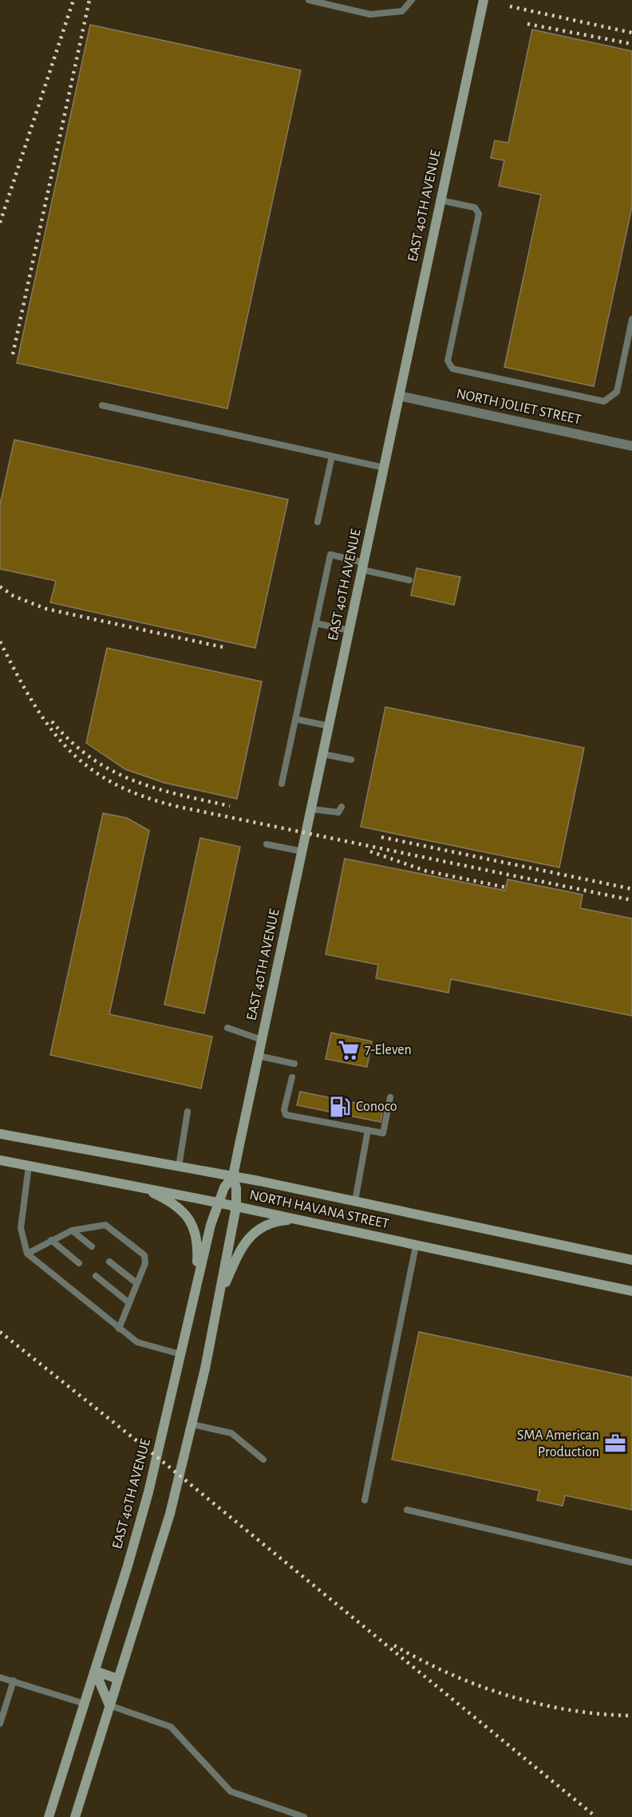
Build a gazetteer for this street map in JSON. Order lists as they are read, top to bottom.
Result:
{
  "streets": {
    "street": ["EAST 40TH AVENUE", "NORTH JOLIET STREET", "NORTH HAVANA STREET"]
  },
  "crossings": [
    ["EAST 40TH AVENUE", "NORTH JOLIET STREET"],
    ["EAST 40TH AVENUE", "NORTH HAVANA STREET"]
  ],
  "places": {
    "supermarket": ["7-Eleven"],
    "fuel station": ["Conoco"],
    "office": ["SMA American Production"]
  }
}
